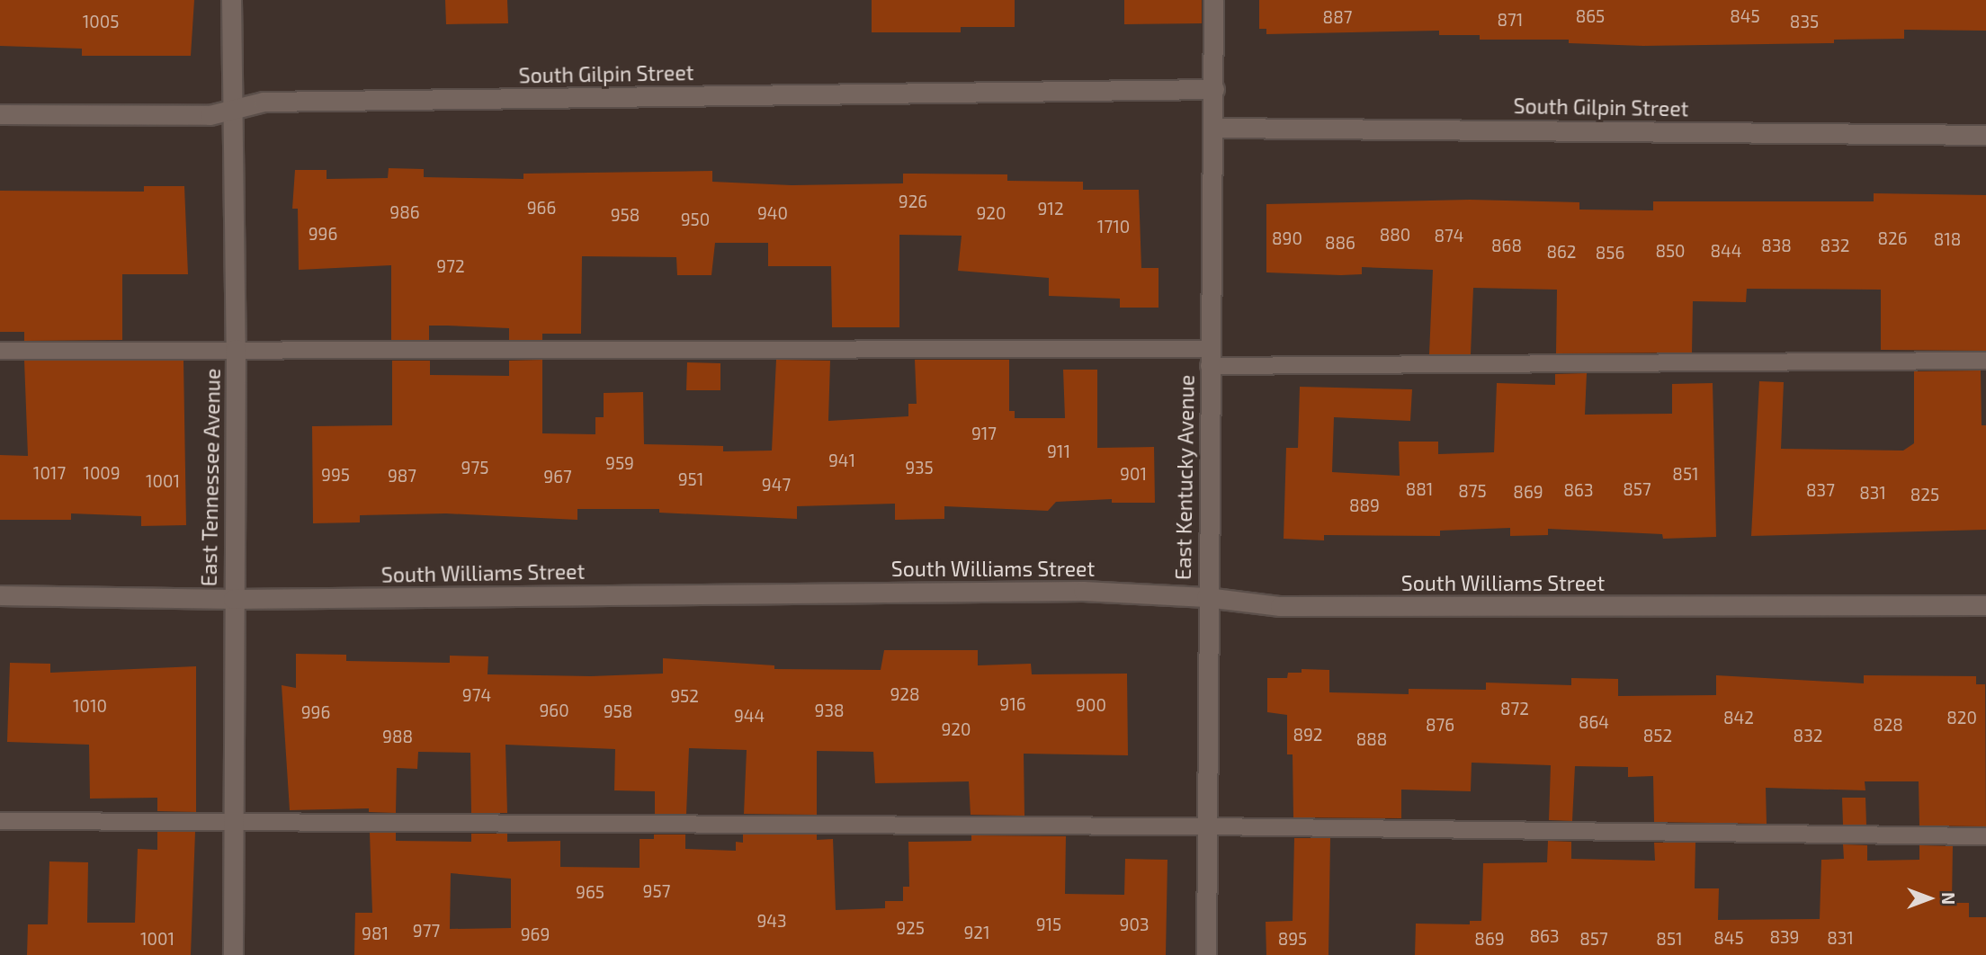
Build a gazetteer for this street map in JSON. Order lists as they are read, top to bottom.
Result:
{
  "streets": {
    "street": [
      "South Gilpin Street",
      "East Tennessee Avenue",
      "East Kentucky Avenue",
      "South Williams Street"
    ]
  },
  "crossings": [
    ["South Gilpin Street", "East Tennessee Avenue"],
    ["South Gilpin Street", "East Kentucky Avenue"],
    ["East Tennessee Avenue", "South Williams Street"],
    ["East Kentucky Avenue", "South Williams Street"]
  ],
  "house_numbers": [
    "865",
    "845",
    "887",
    "871",
    "1005",
    "835",
    "926",
    "966",
    "912",
    "986",
    "940",
    "920",
    "958",
    "950",
    "1710",
    "996",
    "880",
    "874",
    "890",
    "826",
    "818",
    "886",
    "868",
    "838",
    "832",
    "850",
    "844",
    "862",
    "856",
    "972",
    "917",
    "911",
    "941",
    "959",
    "975",
    "935",
    "1017",
    "1009",
    "901",
    "851",
    "995",
    "987",
    "967",
    "951",
    "1001",
    "947",
    "881",
    "857",
    "863",
    "837",
    "875",
    "869",
    "831",
    "825",
    "889",
    "928",
    "974",
    "952",
    "916",
    "900",
    "1010",
    "872",
    "960",
    "938",
    "958",
    "996",
    "944",
    "842",
    "820",
    "864",
    "876",
    "828",
    "920",
    "892",
    "852",
    "832",
    "988",
    "888",
    "957",
    "965",
    "943",
    "915",
    "903",
    "925",
    "977",
    "921",
    "981",
    "969",
    "863",
    "839",
    "845",
    "831",
    "1001",
    "895",
    "869",
    "857",
    "851"
  ],
  "north": "right"
}
